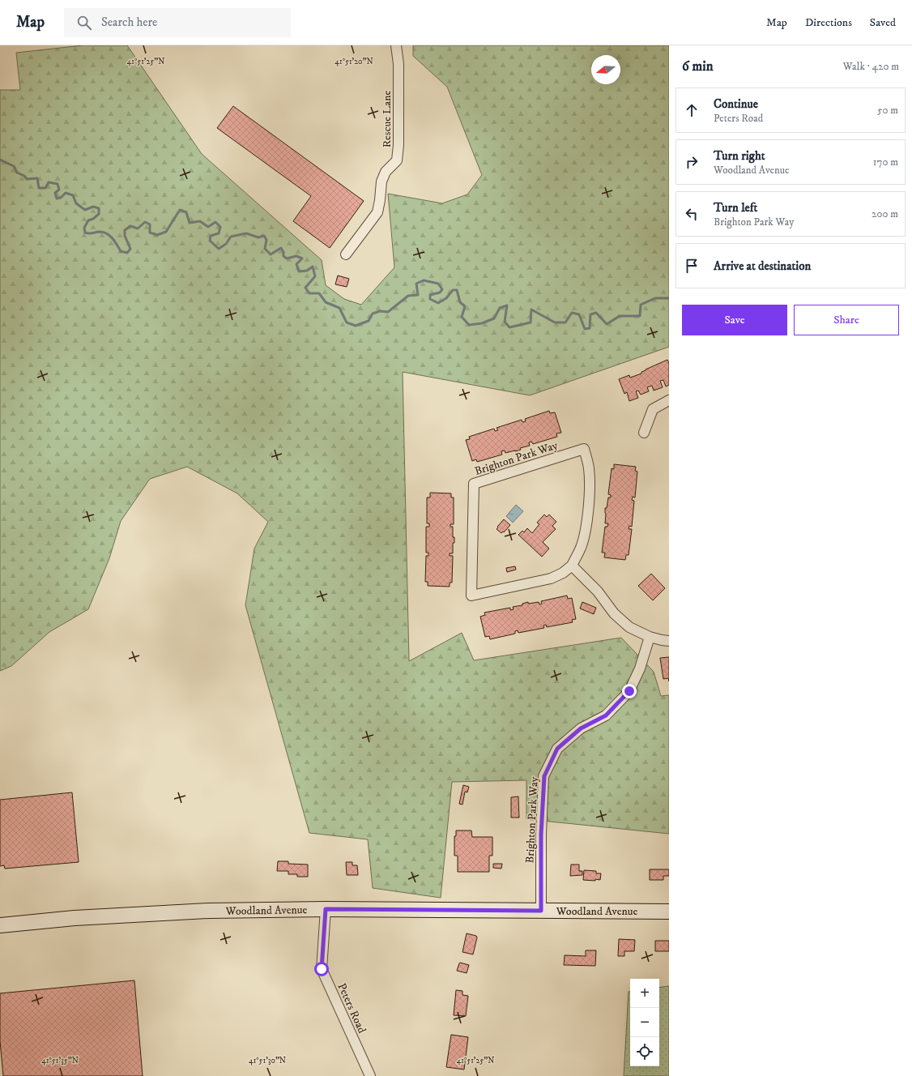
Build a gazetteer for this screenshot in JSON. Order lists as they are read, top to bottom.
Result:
{
  "streets": {
    "street": [
      "Rescue Lane",
      "Brighton Park Way",
      "Woodland Avenue",
      "Peters Road"
    ]
  },
  "crossings": [
    ["Brighton Park Way", "Woodland Avenue"],
    ["Woodland Avenue", "Peters Road"]
  ],
  "north": "left",
  "page": {
    "header": "Map",
    "search": "Search here",
    "nav": ["Map", "Directions", "Saved"],
    "heading": ["6 min", "Walk · 420 m"],
    "list": [
      ["Continue", "Peters Road", "50 m"],
      ["Turn right", "Woodland Avenue", "170 m"],
      ["Turn left", "Brighton Park Way", "200 m"],
      "Arrive at destination"
    ],
    "buttons": ["Save", "Share"],
    "map_buttons": ["+", "−"]
  },
  "coordinates": [
    "41°51'25\"N",
    "41°51'20\"N",
    "41°51'35\"N",
    "41°51'30\"N"
  ]
}
